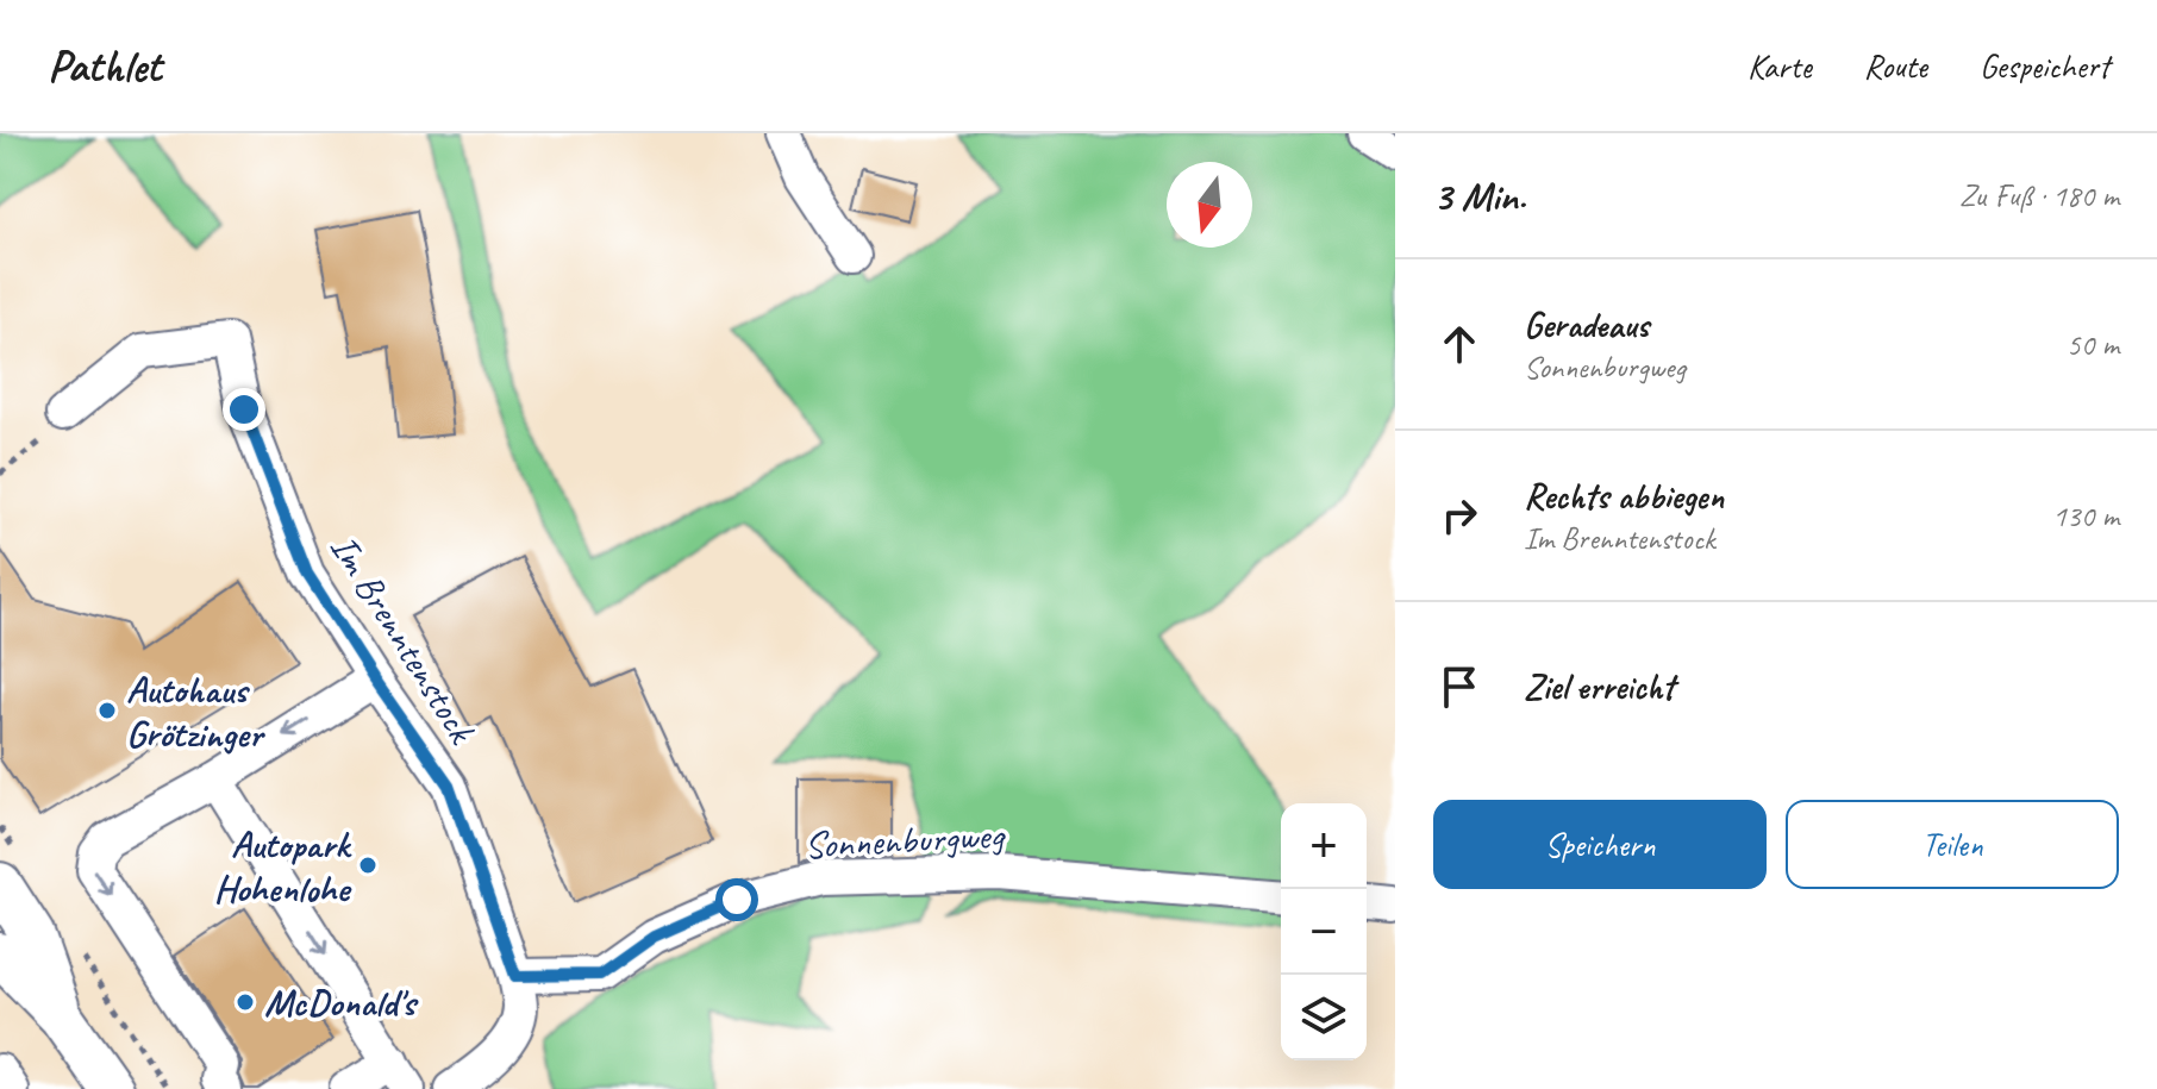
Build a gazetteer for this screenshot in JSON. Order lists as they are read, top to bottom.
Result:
{
  "streets": {
    "street": ["Im Brenntenstock", "Sonnenburgweg"]
  },
  "crossings": [
    ["Im Brenntenstock", "Sonnenburgweg"]
  ],
  "places": ["Autohaus Grötzinger", "Autopark Hohenlohe", "McDonald's"],
  "north": "bottom",
  "page": {
    "header": "Pathlet",
    "nav": ["Karte", "Route", "Gespeichert"],
    "heading": ["3 Min.", "Zu Fuß · 180 m"],
    "list": [
      ["Geradeaus", "Sonnenburgweg", "50 m"],
      ["Rechts abbiegen", "Im Brenntenstock", "130 m"],
      "Ziel erreicht"
    ],
    "buttons": ["Speichern", "Teilen"],
    "map_buttons": ["+", "−"]
  }
}
